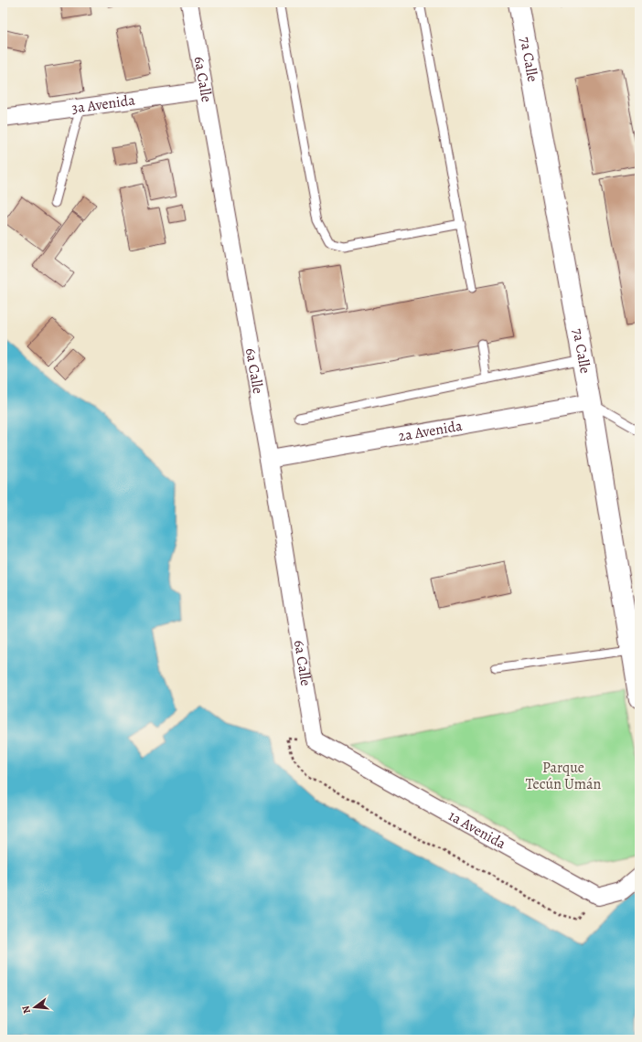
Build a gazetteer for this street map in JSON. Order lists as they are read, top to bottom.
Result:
{
  "streets": {
    "street": [
      "7a Calle",
      "6a Calle",
      "3a Avenida",
      "2a Avenida",
      "1a Avenida"
    ]
  },
  "crossings": [
    ["7a Calle", "2a Avenida"],
    ["6a Calle", "3a Avenida"],
    ["6a Calle", "2a Avenida"],
    ["6a Calle", "1a Avenida"]
  ],
  "parks": ["Parque Tecún Umán"],
  "north": "left"
}
